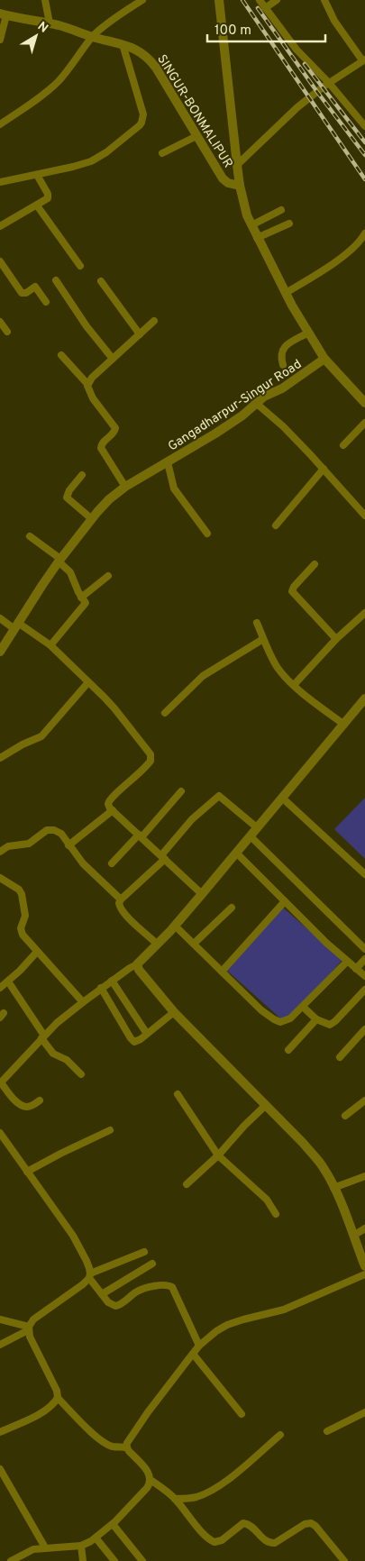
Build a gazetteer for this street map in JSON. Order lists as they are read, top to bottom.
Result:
{
  "streets": {
    "street": ["SINGUR-BONMALIPUR", "Gangadharpur-Singur Road"]
  },
  "scale_bar": "100 m",
  "north": "top right"
}
